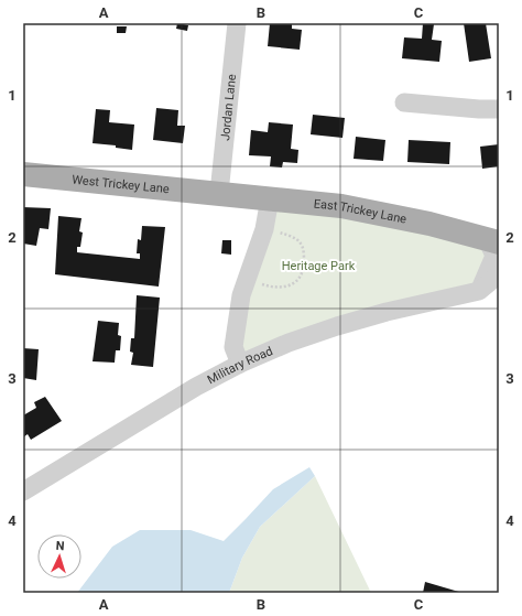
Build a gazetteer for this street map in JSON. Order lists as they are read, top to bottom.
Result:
{
  "streets": {
    "main road": ["West Trickey Lane", "East Trickey Lane"],
    "street": ["Jordan Lane", "Military Road"]
  },
  "crossings": [
    ["Jordan Lane", "West Trickey Lane"],
    ["Jordan Lane", "East Trickey Lane"],
    ["West Trickey Lane", "East Trickey Lane"]
  ],
  "parks": ["Heritage Park"],
  "north": "top",
  "grid": {
    "columns": ["A", "B", "C"],
    "rows": [
      "1",
      "2",
      "3",
      "4"
    ]
  }
}
